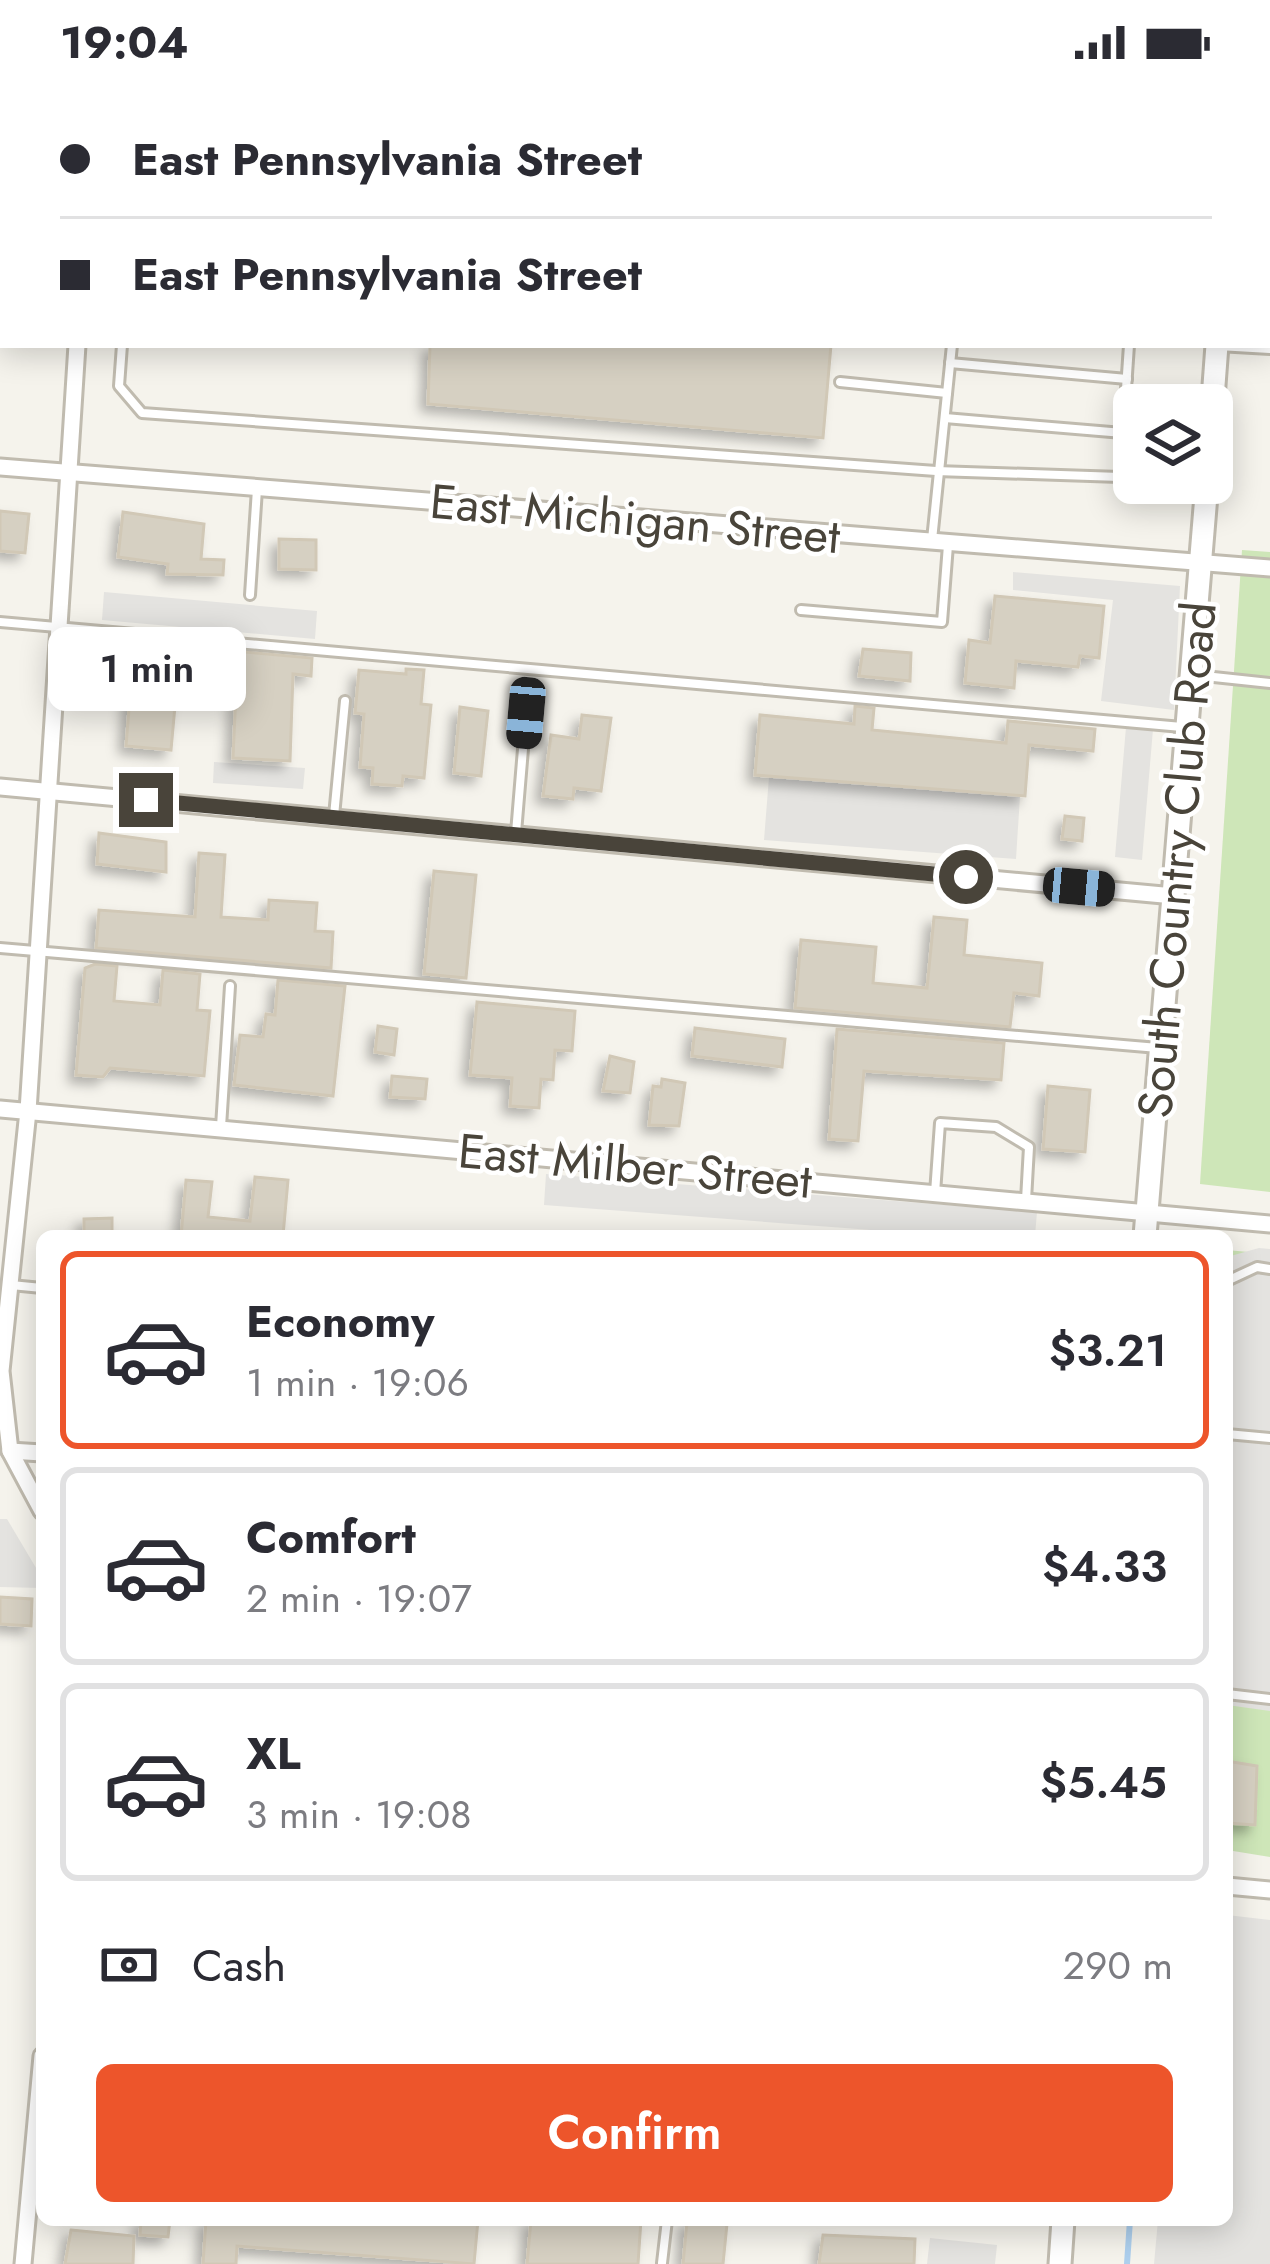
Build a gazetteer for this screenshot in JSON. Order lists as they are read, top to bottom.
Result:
{
  "streets": {
    "street": ["East Michigan Street", "South Country Club Road", "East Milber Street"]
  },
  "crossings": [
    ["East Michigan Street", "South Country Club Road"],
    ["South Country Club Road", "East Milber Street"]
  ],
  "page": {
    "status": "19:04",
    "banner": ["East Pennsylvania Street", "East Pennsylvania Street"],
    "bubble": "1 min",
    "list": [
      {
        "name": "Economy",
        "note": "1 min · 19:06",
        "value": "$3.21"
      },
      {
        "name": "Comfort",
        "note": "2 min · 19:07",
        "value": "$4.33"
      },
      {
        "name": "XL",
        "note": "3 min · 19:08",
        "value": "$5.45"
      }
    ],
    "pay": ["Cash", "290 m"],
    "buttons": "Confirm"
  }
}
